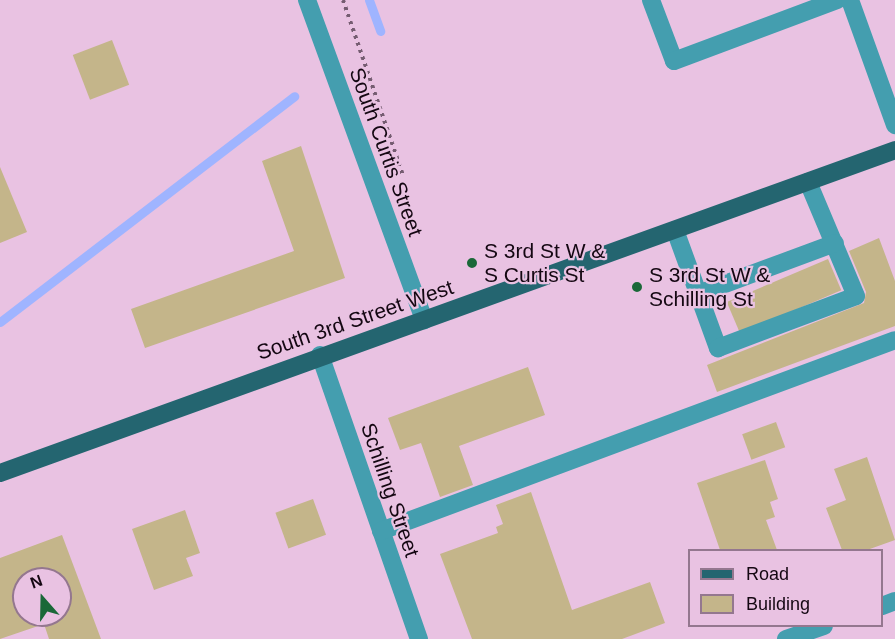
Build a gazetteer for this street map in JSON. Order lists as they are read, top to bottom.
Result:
{
  "streets": {
    "main road": ["South 3rd Street West"],
    "street": ["South Curtis Street", "Schilling Street"]
  },
  "crossings": [
    ["South Curtis Street", "South 3rd Street West"],
    ["South 3rd Street West", "Schilling Street"]
  ],
  "places": ["S 3rd St W & S Curtis St", "S 3rd St W & Schilling St"],
  "legend": ["Road", "Building"],
  "north": "top"
}
